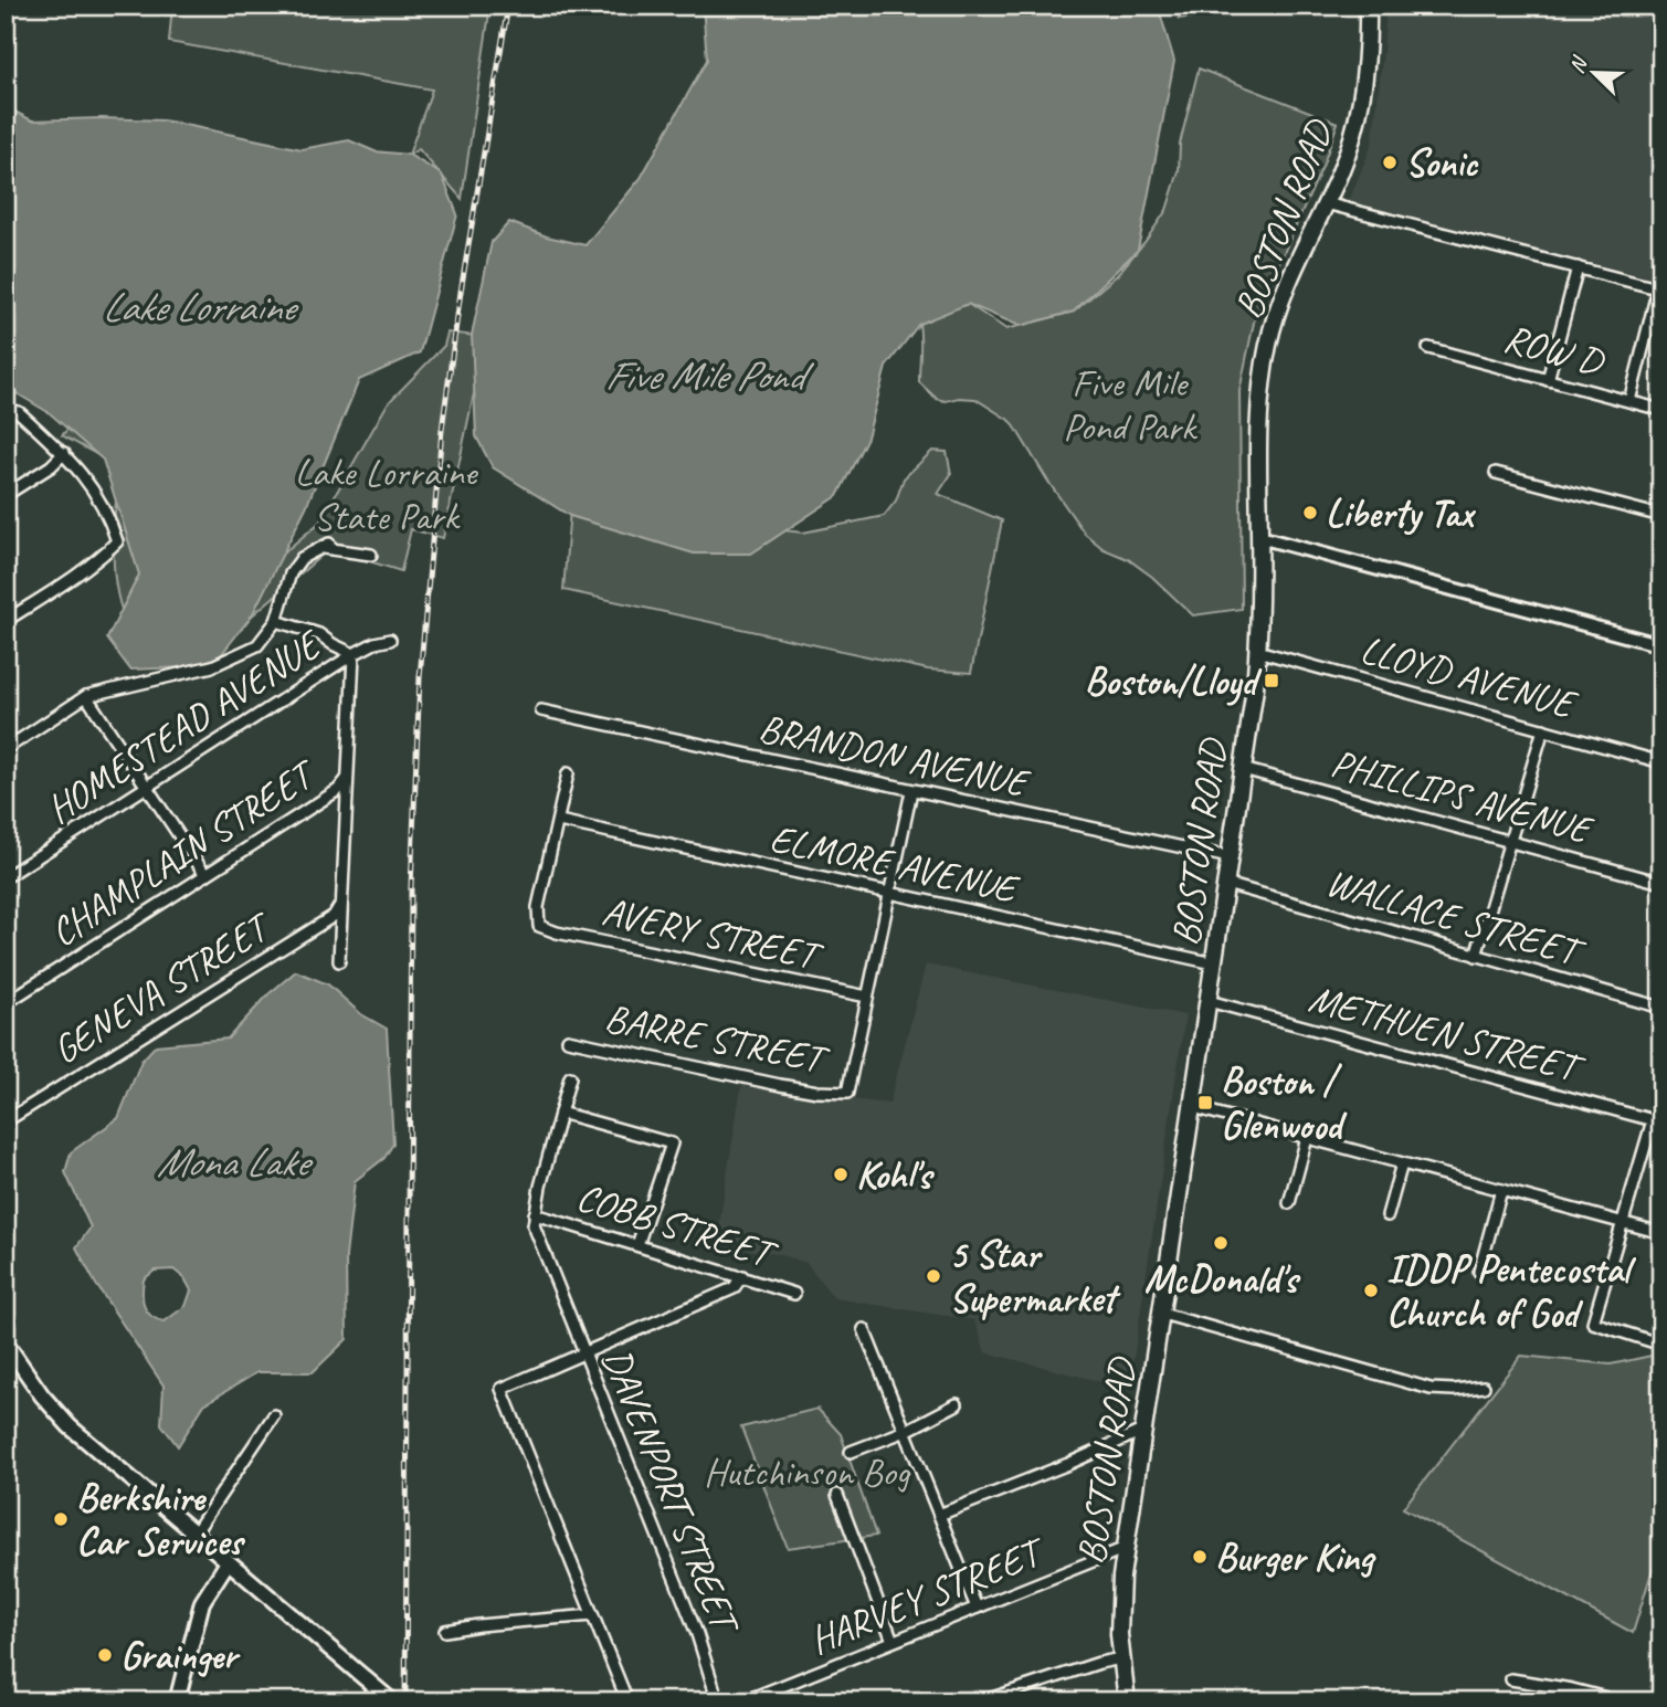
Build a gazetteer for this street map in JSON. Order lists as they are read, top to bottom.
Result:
{
  "streets": {
    "main road": ["BOSTON ROAD"],
    "street": [
      "ROW D",
      "LLOYD AVENUE",
      "HOMESTEAD AVENUE",
      "BRANDON AVENUE",
      "PHILLIPS AVENUE",
      "CHAMPLAIN STREET",
      "ELMORE AVENUE",
      "WALLACE STREET",
      "AVERY STREET",
      "GENEVA STREET",
      "METHUEN STREET",
      "BARRE STREET",
      "COBB STREET",
      "DAVENPORT STREET",
      "HARVEY STREET"
    ]
  },
  "crossings": [
    ["BOSTON ROAD", "LLOYD AVENUE"],
    ["BOSTON ROAD", "BRANDON AVENUE"],
    ["BOSTON ROAD", "PHILLIPS AVENUE"],
    ["BOSTON ROAD", "ELMORE AVENUE"],
    ["BOSTON ROAD", "WALLACE STREET"],
    ["BOSTON ROAD", "METHUEN STREET"],
    ["BOSTON ROAD", "HARVEY STREET"],
    ["ELMORE AVENUE", "AVERY STREET"],
    ["AVERY STREET", "BARRE STREET"],
    ["COBB STREET", "DAVENPORT STREET"]
  ],
  "water": ["Lake Lorraine", "Five Mile Pond", "Mona Lake"],
  "parks": ["Five Mile Pond Park", "Lake Lorraine State Park", "Hutchinson Bog"],
  "places": {
    "other": [
      "Sonic",
      "Liberty Tax",
      "Kohl's",
      "McDonald's",
      "5 Star Supermarket",
      "IDDP Pentecostal Church of God",
      "Berkshire Car Services",
      "Burger King",
      "Grainger"
    ],
    "transit": ["Boston/Lloyd", "Boston / Glenwood"]
  },
  "north": "top left"
}
